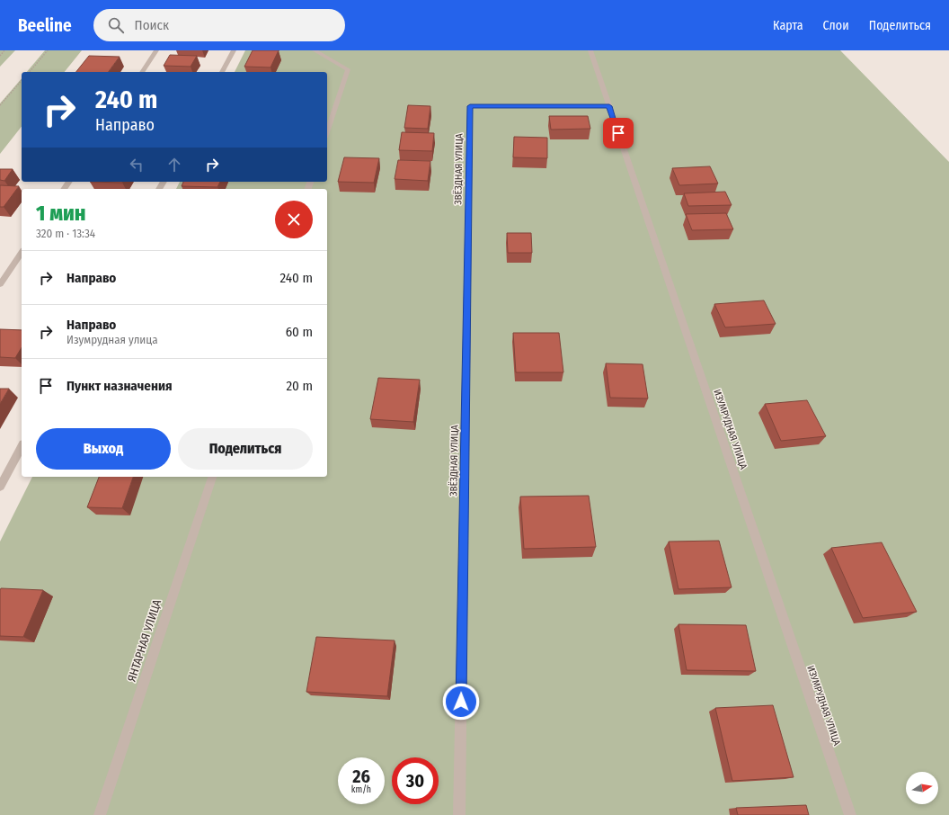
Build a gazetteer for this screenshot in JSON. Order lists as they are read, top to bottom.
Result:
{
  "streets": {
    "street": ["ЗВЁЗДНАЯ УЛИЦА", "ИЗУМРУДНАЯ УЛИЦА", "ЯНТАРНАЯ УЛИЦА"]
  },
  "crossings": [
    ["ЗВЁЗДНАЯ УЛИЦА", "ИЗУМРУДНАЯ УЛИЦА"]
  ],
  "north": "right",
  "page": {
    "header": "Beeline",
    "search": "Поиск",
    "nav": ["Карта", "Слои", "Поделиться"],
    "turn": ["240 m", "Направо"],
    "heading": ["1 мин", "320 m · 13:34"],
    "list": [
      {
        "name": "Направо",
        "value": "240 m"
      },
      {
        "name": "Направо",
        "note": "Изумрудная улица",
        "value": "60 m"
      },
      {
        "name": "Пункт назначения",
        "value": "20 m"
      }
    ],
    "buttons": ["Выход", "Поделиться"],
    "speed": "26 km/h",
    "limit": "30"
  }
}
